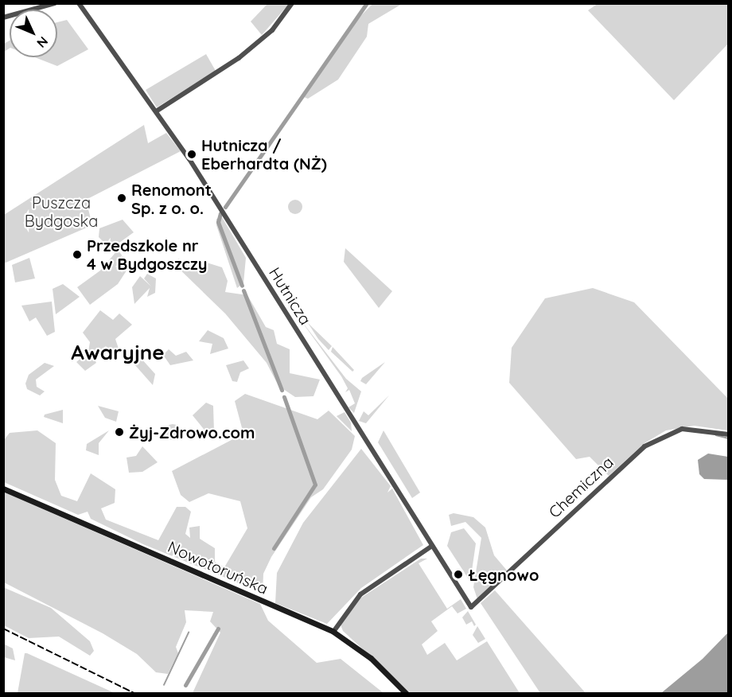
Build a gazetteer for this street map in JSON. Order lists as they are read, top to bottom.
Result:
{
  "streets": {
    "main road": ["Nowotoruńska"],
    "street": ["Hutnicza", "Chemiczna"]
  },
  "crossings": [
    ["Hutnicza", "Chemiczna"]
  ],
  "districts": ["Awaryjne"],
  "parks": ["Puszcza Bydgoska"],
  "places": [
    "Hutnicza / Eberhardta (NŻ)",
    "Renomont Sp. z o. o.",
    "Przedszkole nr 4 w Bydgoszczy",
    "Żyj-Zdrowo.com",
    "Łęgnowo"
  ],
  "north": "bottom right"
}
